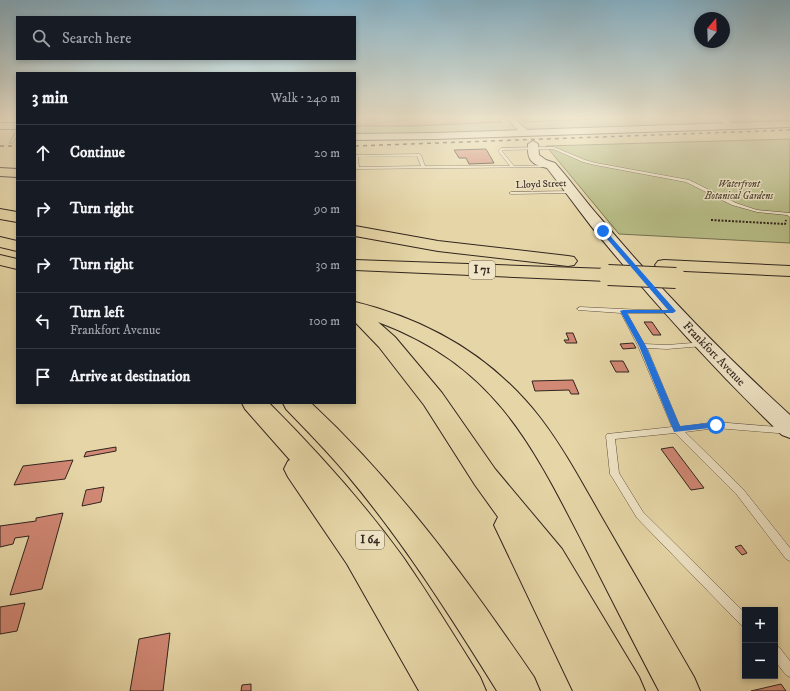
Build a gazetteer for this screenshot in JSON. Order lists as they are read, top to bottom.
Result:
{
  "streets": {
    "highway": ["I 71", "I 64"],
    "street": ["Frankfort Avenue"],
    "lane": ["Lloyd Street"]
  },
  "crossings": [
    ["Lloyd Street", "Frankfort Avenue"]
  ],
  "parks": ["Waterfront Botanical Gardens"],
  "north": "top",
  "page": {
    "search": "Search here",
    "heading": ["3 min", "Walk · 240 m"],
    "list": [
      ["Continue", "20 m"],
      ["Turn right", "90 m"],
      ["Turn right", "30 m"],
      ["Turn left", "Frankfort Avenue", "100 m"],
      "Arrive at destination"
    ],
    "map_buttons": ["+", "−"]
  }
}
